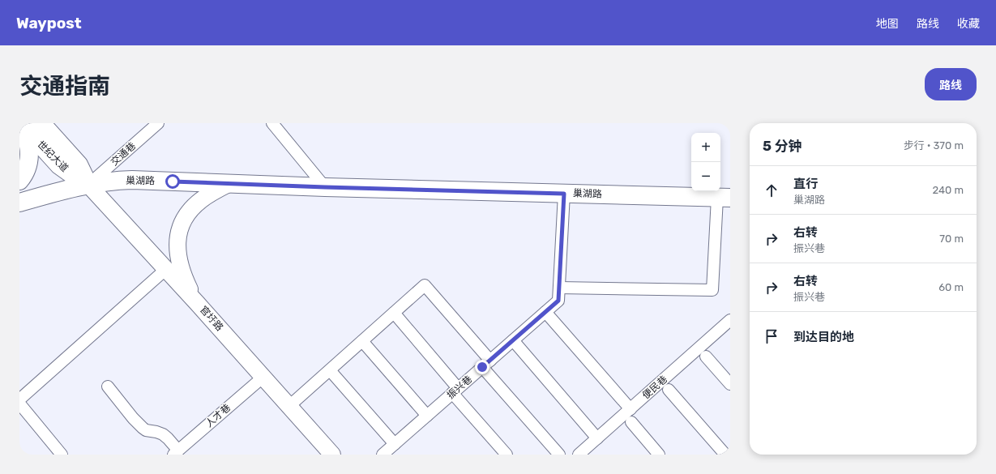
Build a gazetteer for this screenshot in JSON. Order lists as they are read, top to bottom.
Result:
{
  "streets": {
    "main road": ["世纪大道", "巢湖路", "官圩路"],
    "street": [
      "交通巷",
      "振兴巷",
      "便民巷",
      "人才巷"
    ]
  },
  "crossings": [
    ["交通巷", "世纪大道"],
    ["交通巷", "巢湖路"],
    ["交通巷", "官圩路"],
    ["世纪大道", "巢湖路"],
    ["世纪大道", "官圩路"],
    ["巢湖路", "官圩路"],
    ["巢湖路", "振兴巷"],
    ["官圩路", "人才巷"]
  ],
  "page": {
    "header": "Waypost",
    "nav": ["地图", "路线", "收藏"],
    "title": "交通指南",
    "buttons": "路线",
    "heading": ["5 分钟", "步行 · 370 m"],
    "map_buttons": ["+", "−"],
    "list": [
      ["直行", "巢湖路", "240 m"],
      ["右转", "振兴巷", "70 m"],
      ["右转", "振兴巷", "60 m"],
      "到达目的地"
    ]
  }
}
